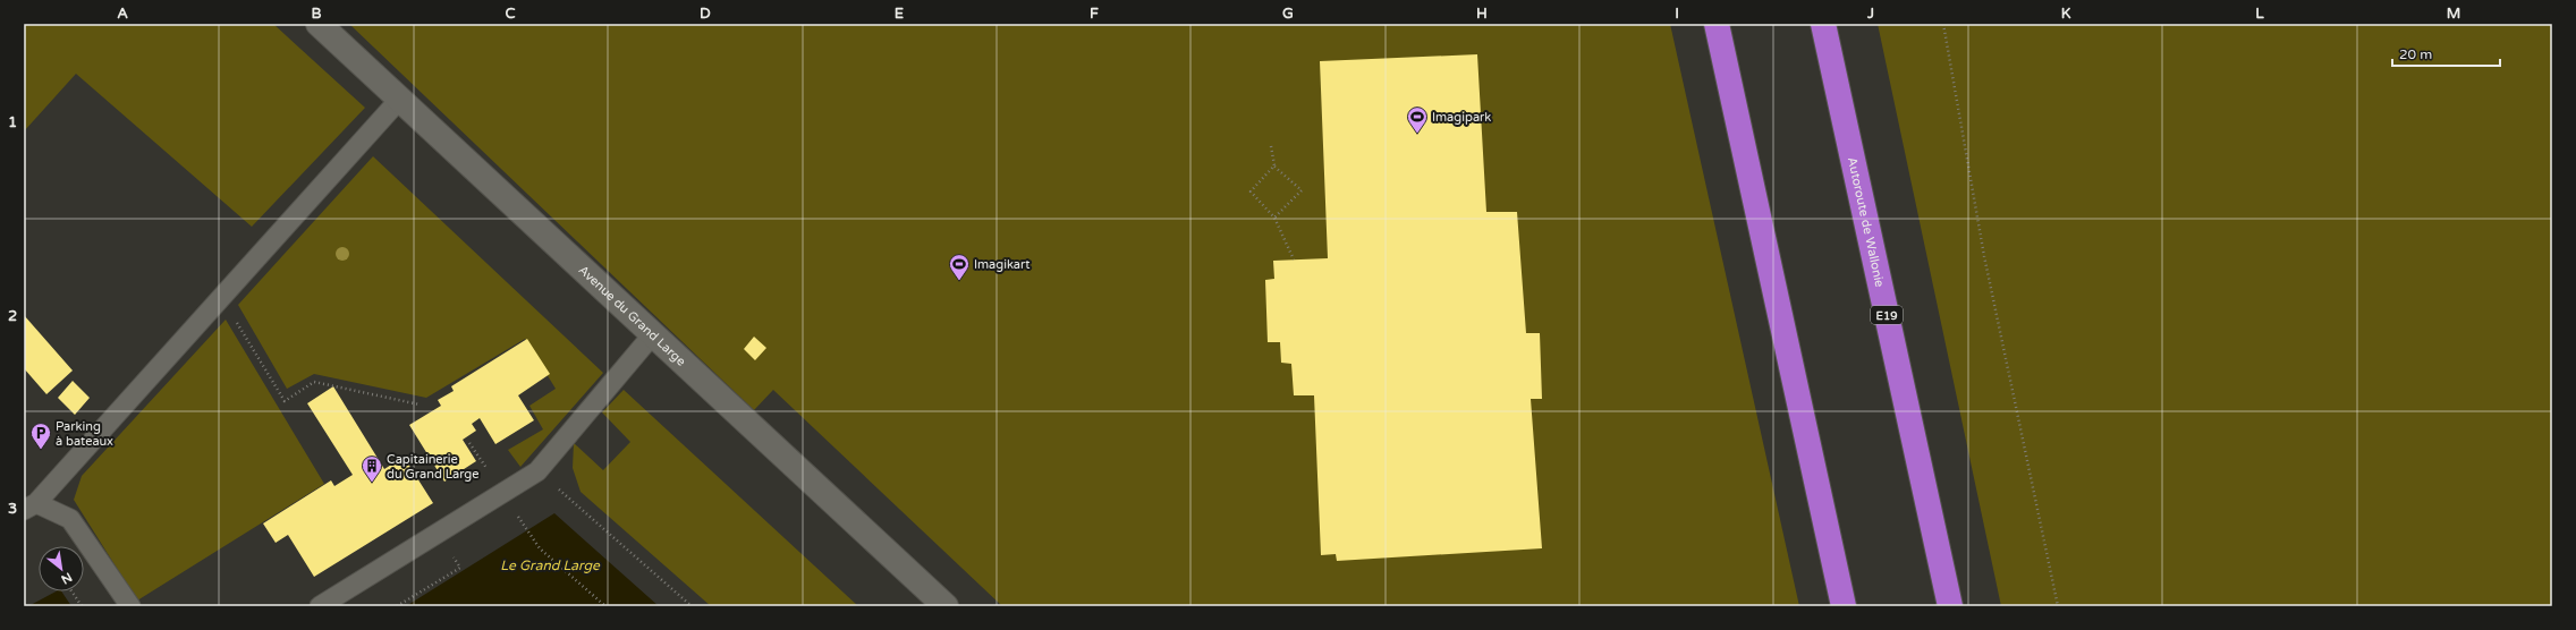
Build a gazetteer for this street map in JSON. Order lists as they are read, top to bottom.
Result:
{
  "streets": {
    "highway": ["Autoroute de Wallonie", "E19"],
    "street": ["Avenue du Grand Large"]
  },
  "water": ["Le Grand Large"],
  "places": {
    "sports": ["Imagipark", "Imagikart"],
    "parking": ["Parking à bateaux"],
    "building": ["Capitainerie du Grand Large"]
  },
  "scale_bar": "20 m",
  "north": "bottom right",
  "grid": {
    "columns": [
      "A",
      "B",
      "C",
      "D",
      "E",
      "F",
      "G",
      "H",
      "I",
      "J",
      "K",
      "L",
      "M"
    ],
    "rows": ["1", "2", "3"]
  }
}
